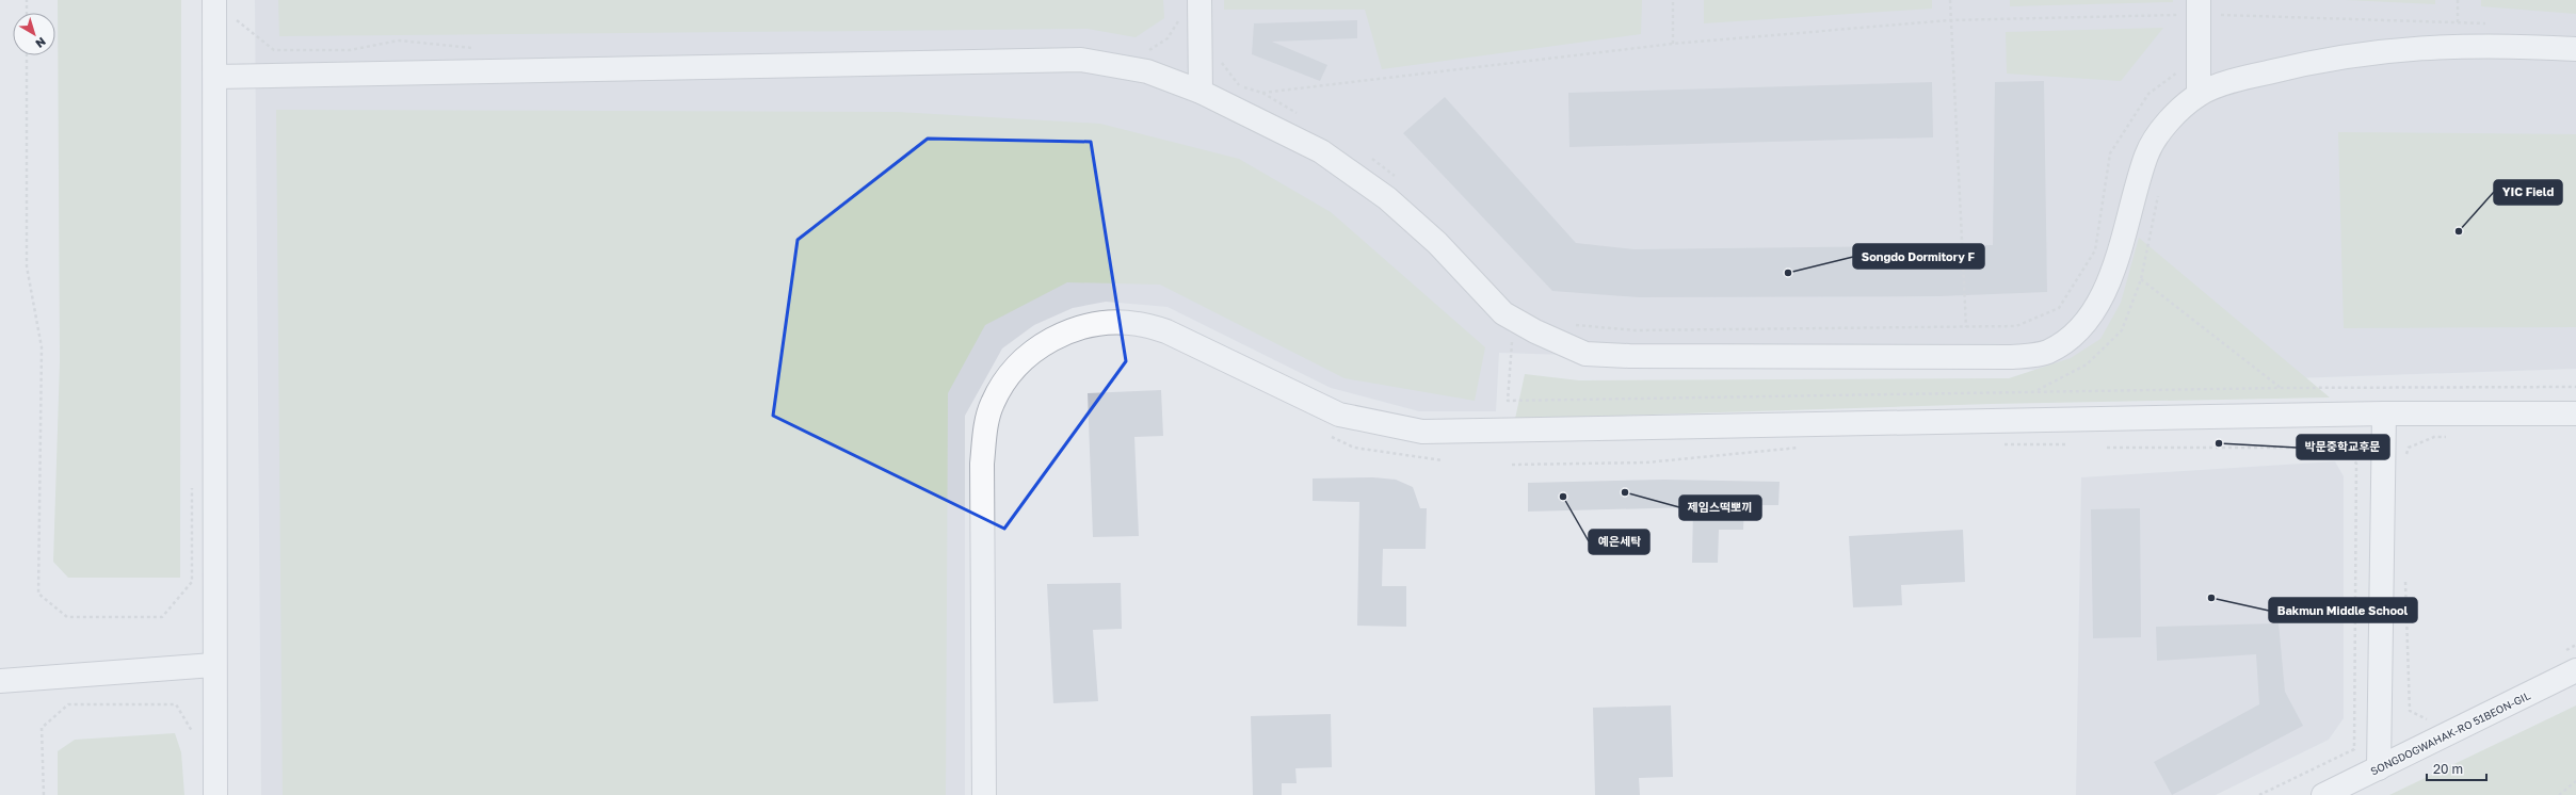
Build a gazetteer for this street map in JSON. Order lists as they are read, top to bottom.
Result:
{
  "streets": {
    "street": ["SONGDOGWAHAK-RO 51BEON-GIL"]
  },
  "places": [
    "YIC Field",
    "Songdo Dormitory F",
    "박문중학교후문",
    "제임스떡뽀끼",
    "예은세탁",
    "Bakmun Middle School"
  ],
  "scale_bar": "20 m",
  "north": "bottom right"
}
